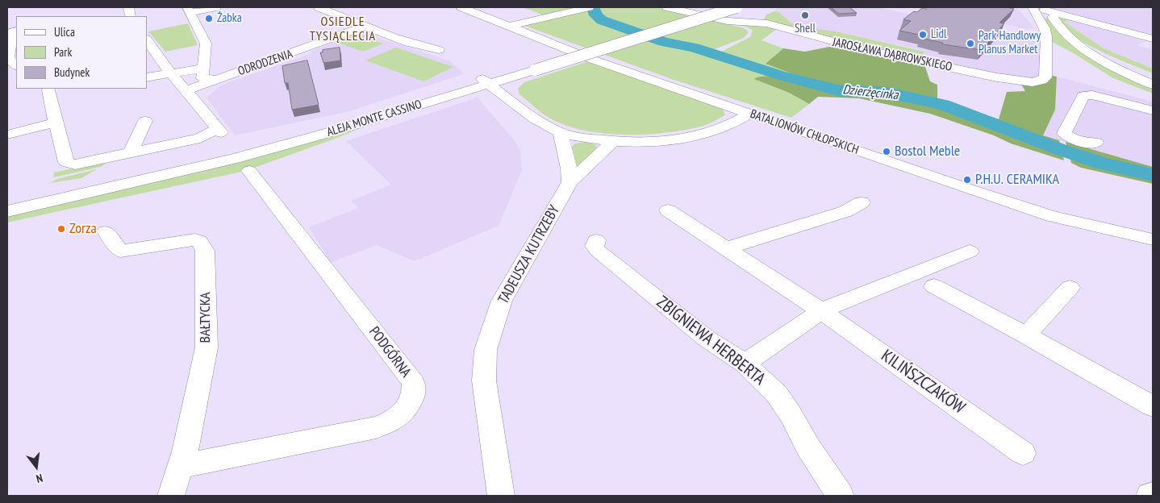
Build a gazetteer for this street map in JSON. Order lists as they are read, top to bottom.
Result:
{
  "streets": {
    "street": [
      "JAROSŁAWA DĄBROWSKIEGO",
      "ODRODZENIA",
      "ALEJA MONTE CASSINO",
      "BATALIONÓW CHŁOPSKICH",
      "TADEUSZA KUTRZEBY",
      "BAŁTYCKA",
      "ZBIGNIEWA HERBERTA",
      "PODGÓRNA",
      "KILIŃSZCZAKÓW"
    ]
  },
  "crossings": [
    ["BAŁTYCKA", "PODGÓRNA"]
  ],
  "districts": ["OSIEDLE TYSIĄCLECIA"],
  "water": ["Dzierżęcinka"],
  "places": [
    "Shell",
    "Żabka",
    "Lidl",
    "Park Handlowy Planus Market",
    "Bostol Meble",
    "P.H.U. CERAMIKA",
    "Zorza"
  ],
  "legend": ["Ulica", "Park", "Budynek"],
  "north": "bottom"
}
